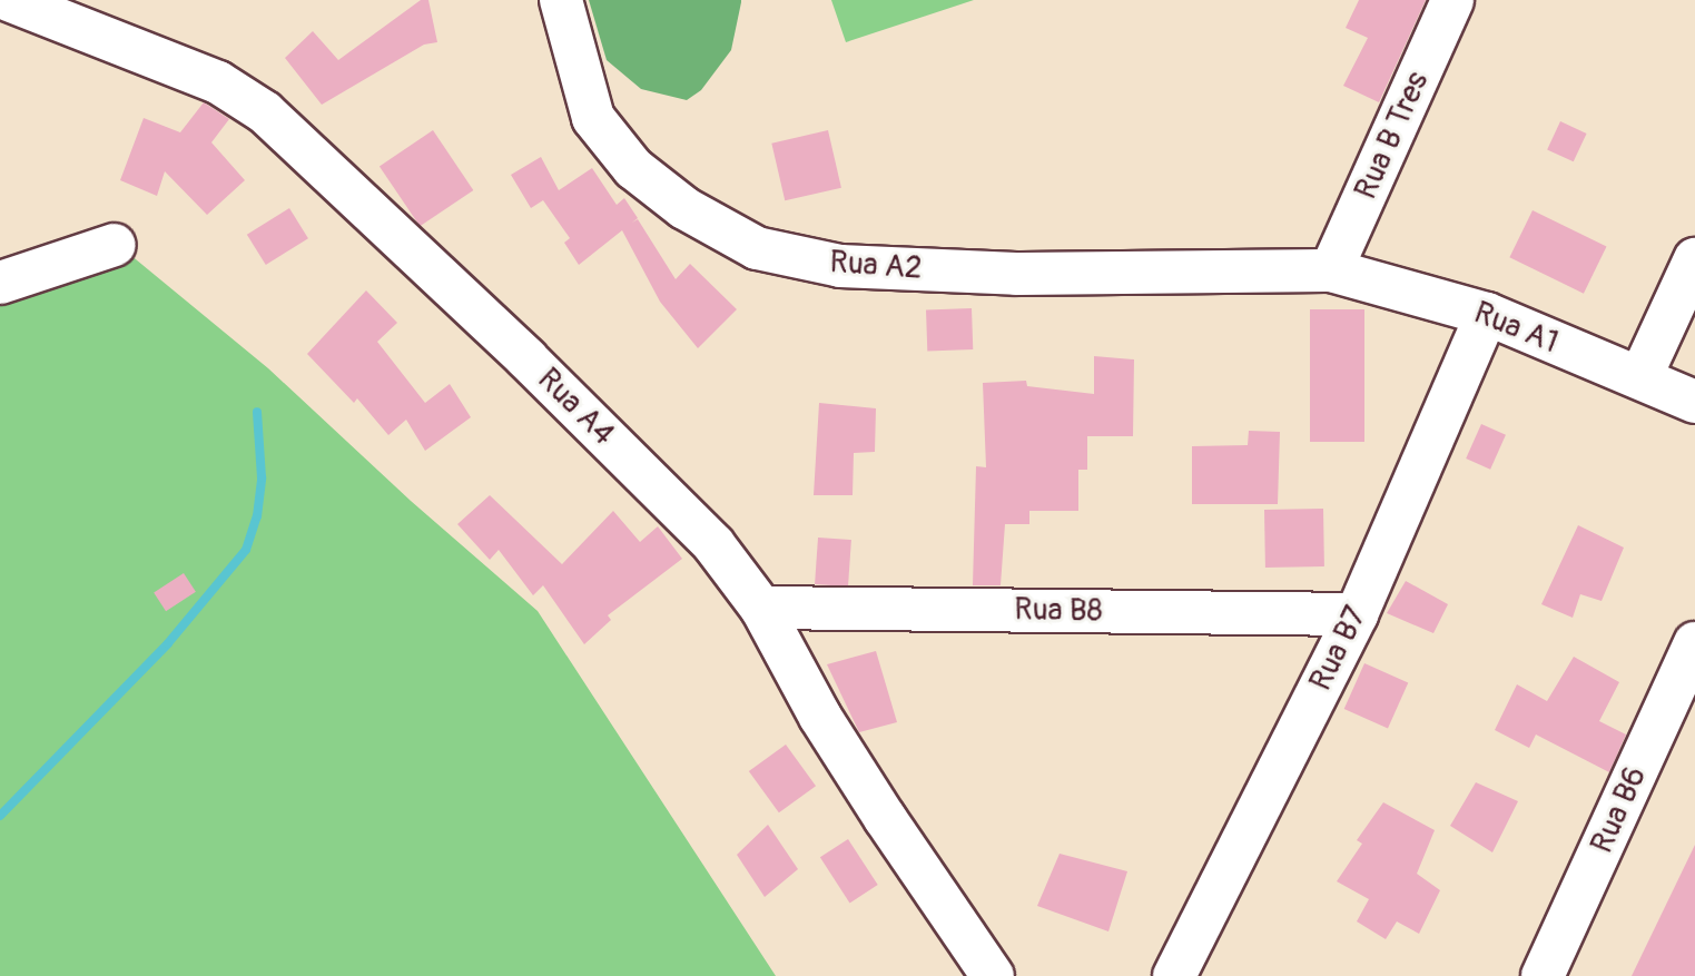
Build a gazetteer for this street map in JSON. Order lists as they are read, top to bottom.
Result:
{
  "streets": {
    "street": [
      "Rua B Tres",
      "Rua A2",
      "Rua A1",
      "Rua A4",
      "Rua B8",
      "Rua B7",
      "Rua B6"
    ]
  },
  "crossings": [
    ["Rua B Tres", "Rua A2"],
    ["Rua B Tres", "Rua A1"],
    ["Rua A2", "Rua A1"],
    ["Rua A1", "Rua B7"],
    ["Rua A4", "Rua B8"],
    ["Rua B8", "Rua B7"]
  ]
}
